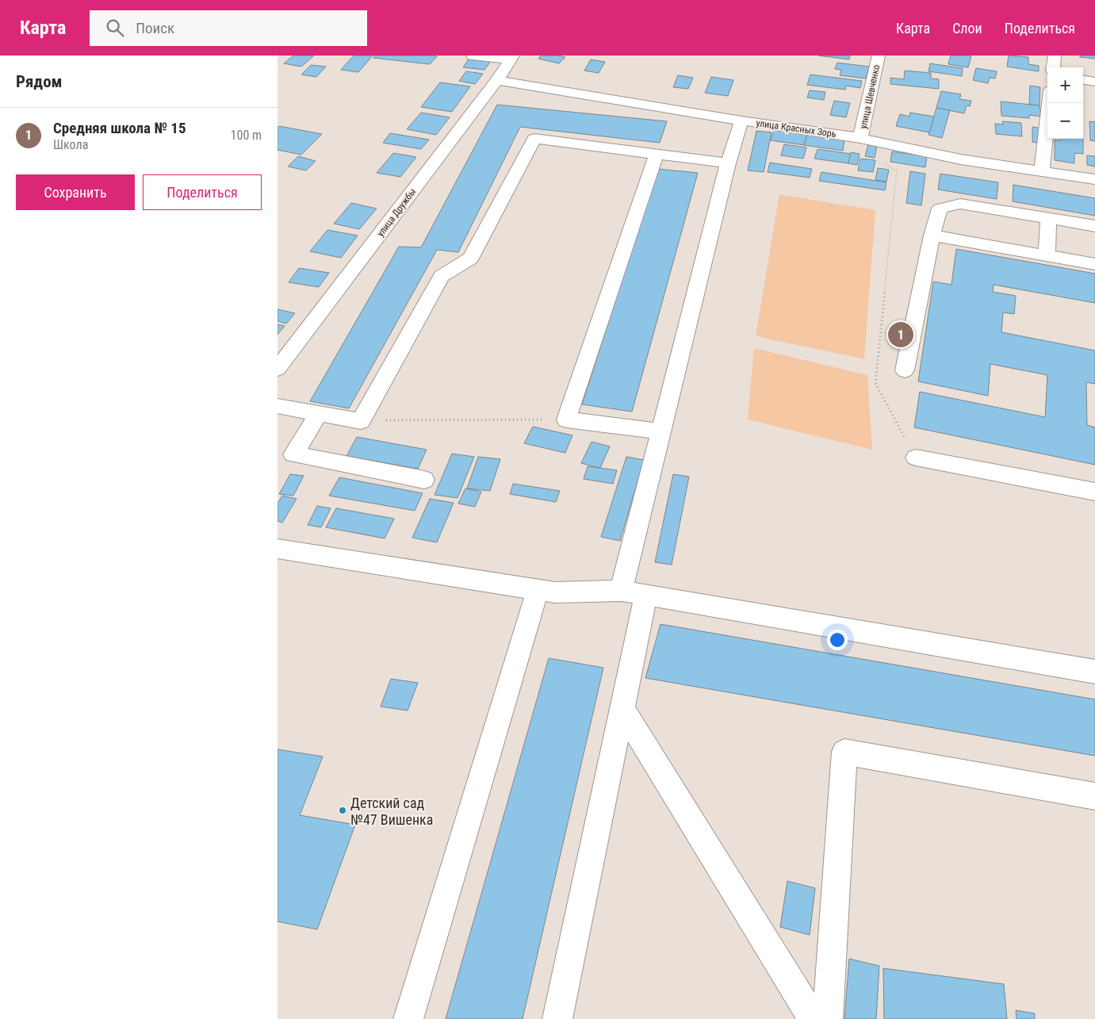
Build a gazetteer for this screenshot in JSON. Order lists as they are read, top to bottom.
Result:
{
  "streets": {
    "street": ["улица Шевченко", "улица Красных Зорь", "улица Дружбы"]
  },
  "crossings": [
    ["улица Шевченко", "улица Красных Зорь"],
    ["улица Красных Зорь", "улица Дружбы"]
  ],
  "places": ["Детский сад №47 Вишенка"],
  "page": {
    "header": "Карта",
    "search": "Поиск",
    "nav": ["Карта", "Слои", "Поделиться"],
    "heading": "Рядом",
    "map_buttons": ["+", "−"],
    "list": [
      {
        "mark": "1",
        "name": "Средняя школа № 15",
        "note": "Школа",
        "value": "100 m"
      }
    ],
    "buttons": ["Сохранить", "Поделиться"],
    "pins": "1"
  }
}
